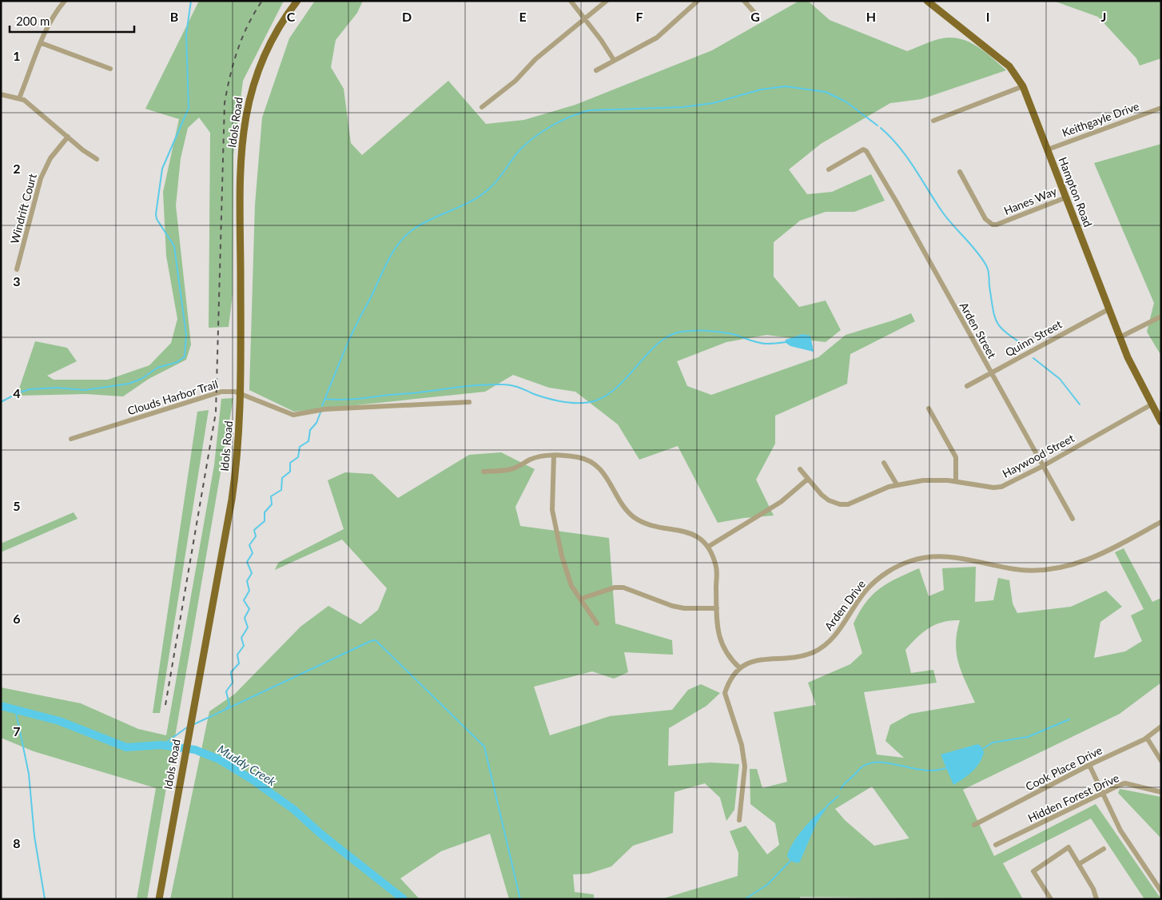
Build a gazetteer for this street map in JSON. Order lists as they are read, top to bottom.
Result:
{
  "streets": {
    "main road": ["Idols Road", "Hampton Road"],
    "street": [
      "Keithgayle Drive",
      "Hanes Way",
      "Windrift Court",
      "Arden Street",
      "Quinn Street",
      "Clouds Harbor Trail",
      "Haywood Street",
      "Arden Drive",
      "Cook Place Drive",
      "Hidden Forest Drive"
    ]
  },
  "crossings": [
    ["Keithgayle Drive", "Hampton Road"],
    ["Idols Road", "Clouds Harbor Trail"],
    ["Hampton Road", "Hanes Way"],
    ["Hampton Road", "Quinn Street"],
    ["Hampton Road", "Haywood Street"],
    ["Arden Street", "Quinn Street"],
    ["Arden Street", "Haywood Street"]
  ],
  "water": ["Muddy Creek"],
  "scale_bar": "200 m",
  "grid": {
    "columns": [
      "B",
      "C",
      "D",
      "E",
      "F",
      "G",
      "H",
      "I",
      "J"
    ],
    "rows": [
      "1",
      "2",
      "3",
      "4",
      "5",
      "6",
      "7",
      "8"
    ]
  }
}
